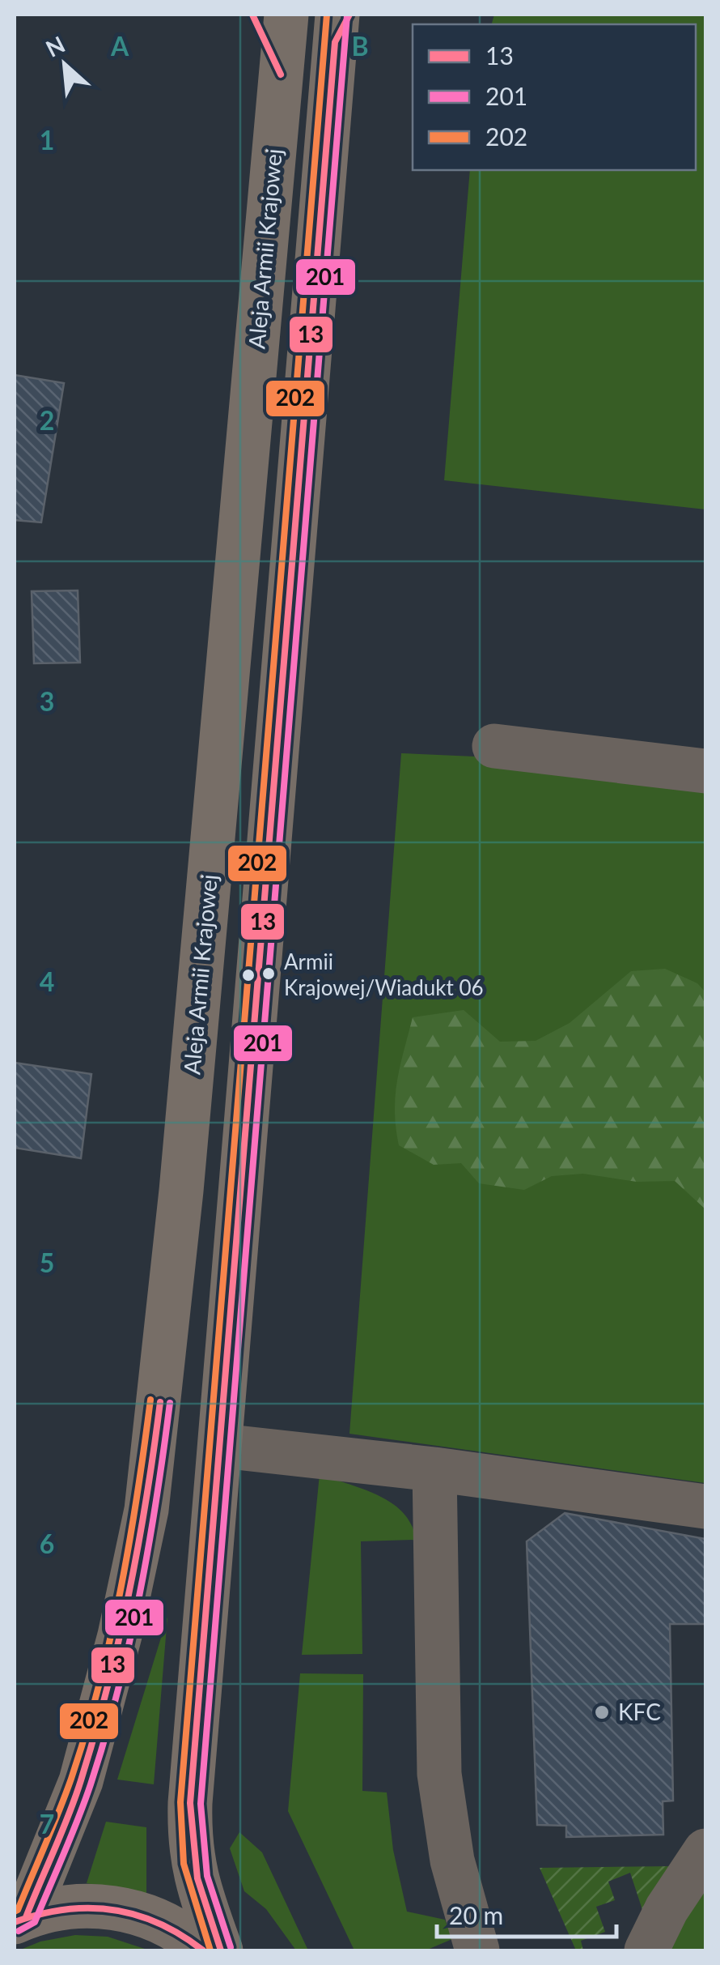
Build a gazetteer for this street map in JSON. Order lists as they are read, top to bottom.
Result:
{
  "streets": {
    "main road": ["Aleja Armii Krajowej"]
  },
  "places": ["Armii Krajowej/Wiadukt 06", "KFC"],
  "lines": ["transit line 13", "transit line 202", "transit line 201"],
  "legend": ["13", "201", "202"],
  "scale_bar": "20 m",
  "north": "top left",
  "grid": {
    "columns": ["A", "B"],
    "rows": [
      "1",
      "2",
      "3",
      "4",
      "5",
      "6",
      "7"
    ]
  }
}
